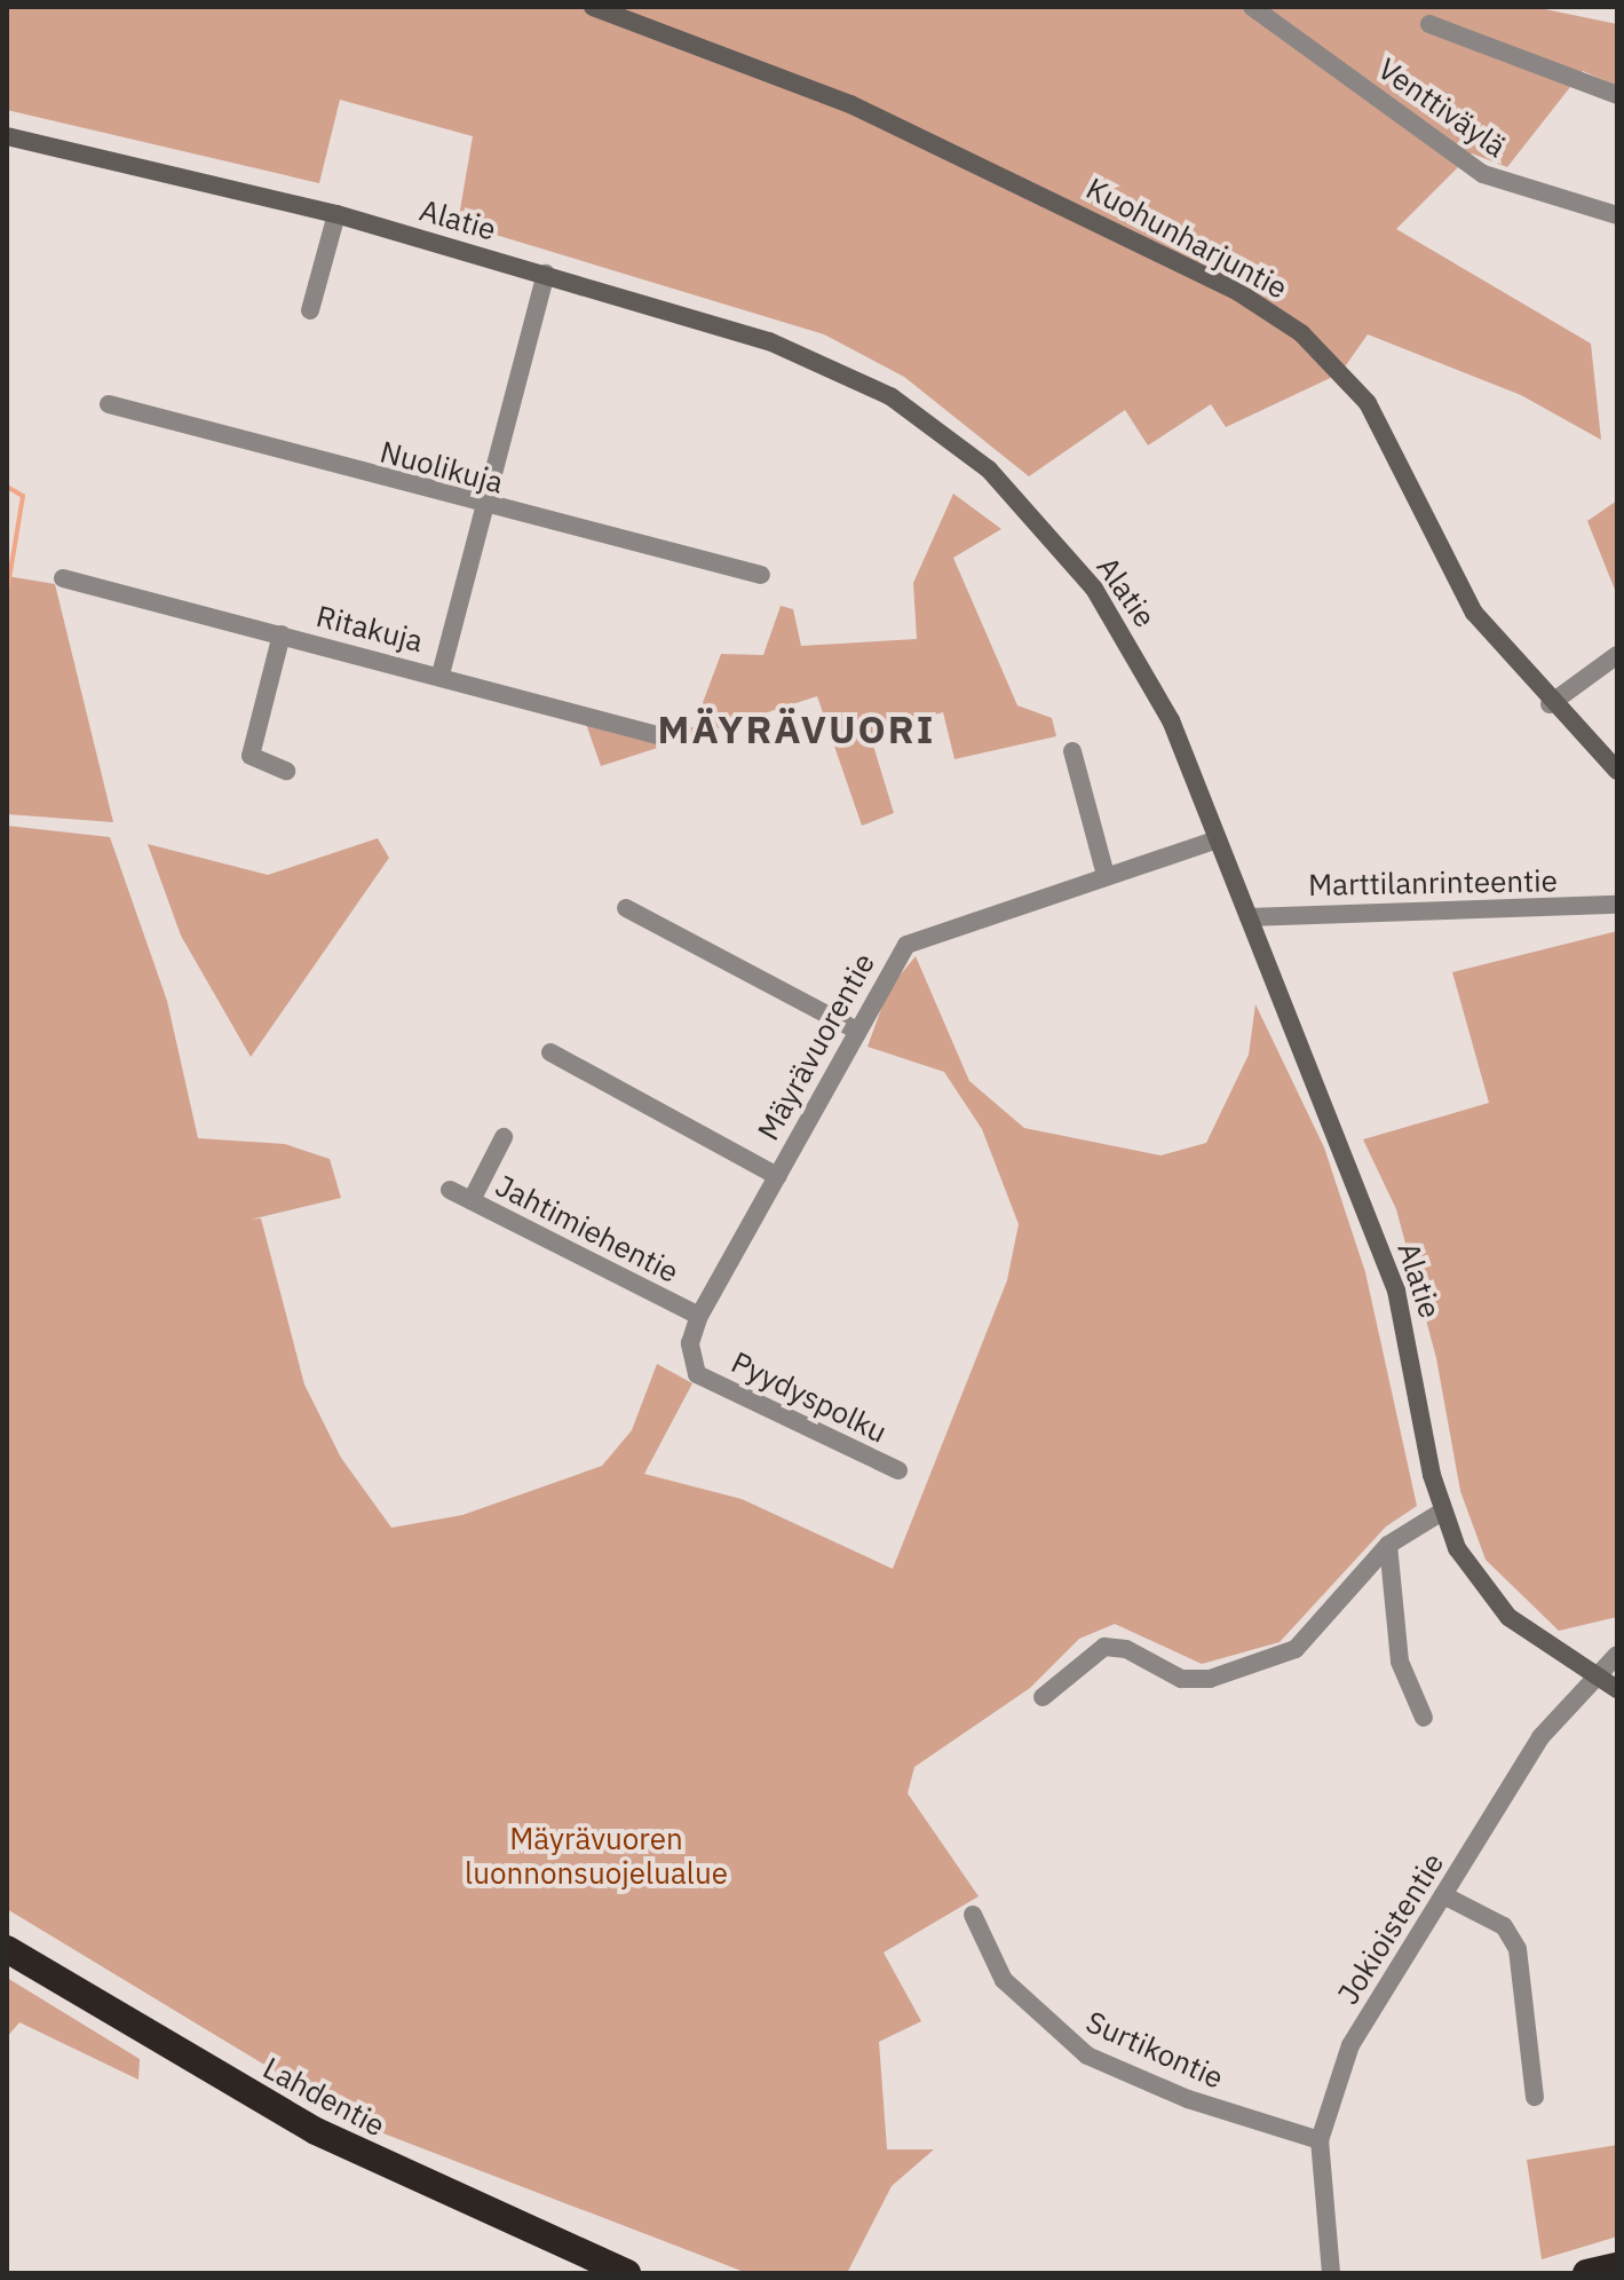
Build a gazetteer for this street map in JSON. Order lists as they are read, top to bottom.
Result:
{
  "streets": {
    "highway": ["Lahdentie"],
    "street": [
      "Venttiväylä",
      "Alatie",
      "Kuohunharjuntie",
      "Nuolikuja",
      "Ritakuja",
      "Marttilanrinteentie",
      "Mäyrävuorentie",
      "Jahtimiehentie",
      "Pyydyspolku",
      "Jokioistentie",
      "Surtikontie"
    ]
  },
  "crossings": [
    ["Alatie", "Marttilanrinteentie"],
    ["Alatie", "Mäyrävuorentie"],
    ["Alatie", "Jokioistentie"],
    ["Mäyrävuorentie", "Jahtimiehentie"],
    ["Mäyrävuorentie", "Pyydyspolku"],
    ["Jokioistentie", "Surtikontie"]
  ],
  "districts": ["MÄYRÄVUORI"],
  "parks": ["Mäyrävuoren luonnonsuojelualue"]
}
